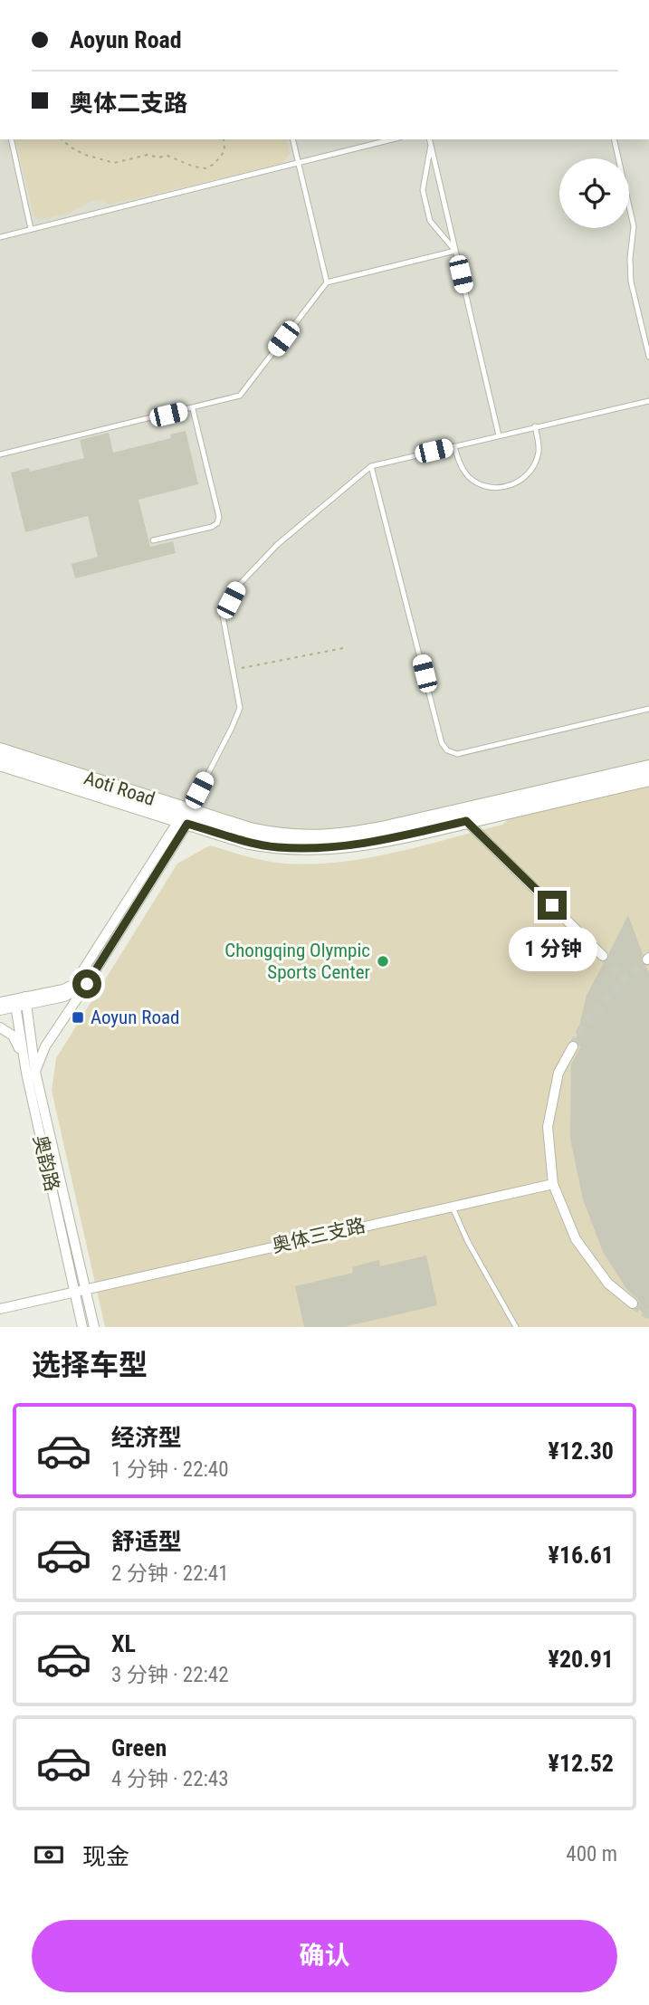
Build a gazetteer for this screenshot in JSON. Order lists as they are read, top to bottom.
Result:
{
  "streets": {
    "main road": ["Aoti Road"],
    "street": ["奥韵路", "奥体三支路"]
  },
  "crossings": [
    ["奥韵路", "奥体三支路"]
  ],
  "places": {
    "other": ["Chongqing Olympic Sports Center"],
    "transit": ["Aoyun Road"]
  },
  "page": {
    "banner": ["Aoyun Road", "奥体二支路"],
    "bubble": "1 分钟",
    "heading": "选择车型",
    "list": [
      {
        "name": "经济型",
        "note": "1 分钟 · 22:40",
        "value": "¥12.30"
      },
      {
        "name": "舒适型",
        "note": "2 分钟 · 22:41",
        "value": "¥16.61"
      },
      {
        "name": "XL",
        "note": "3 分钟 · 22:42",
        "value": "¥20.91"
      },
      {
        "name": "Green",
        "note": "4 分钟 · 22:43",
        "value": "¥12.52"
      }
    ],
    "pay": ["现金", "400 m"],
    "buttons": "确认"
  }
}
